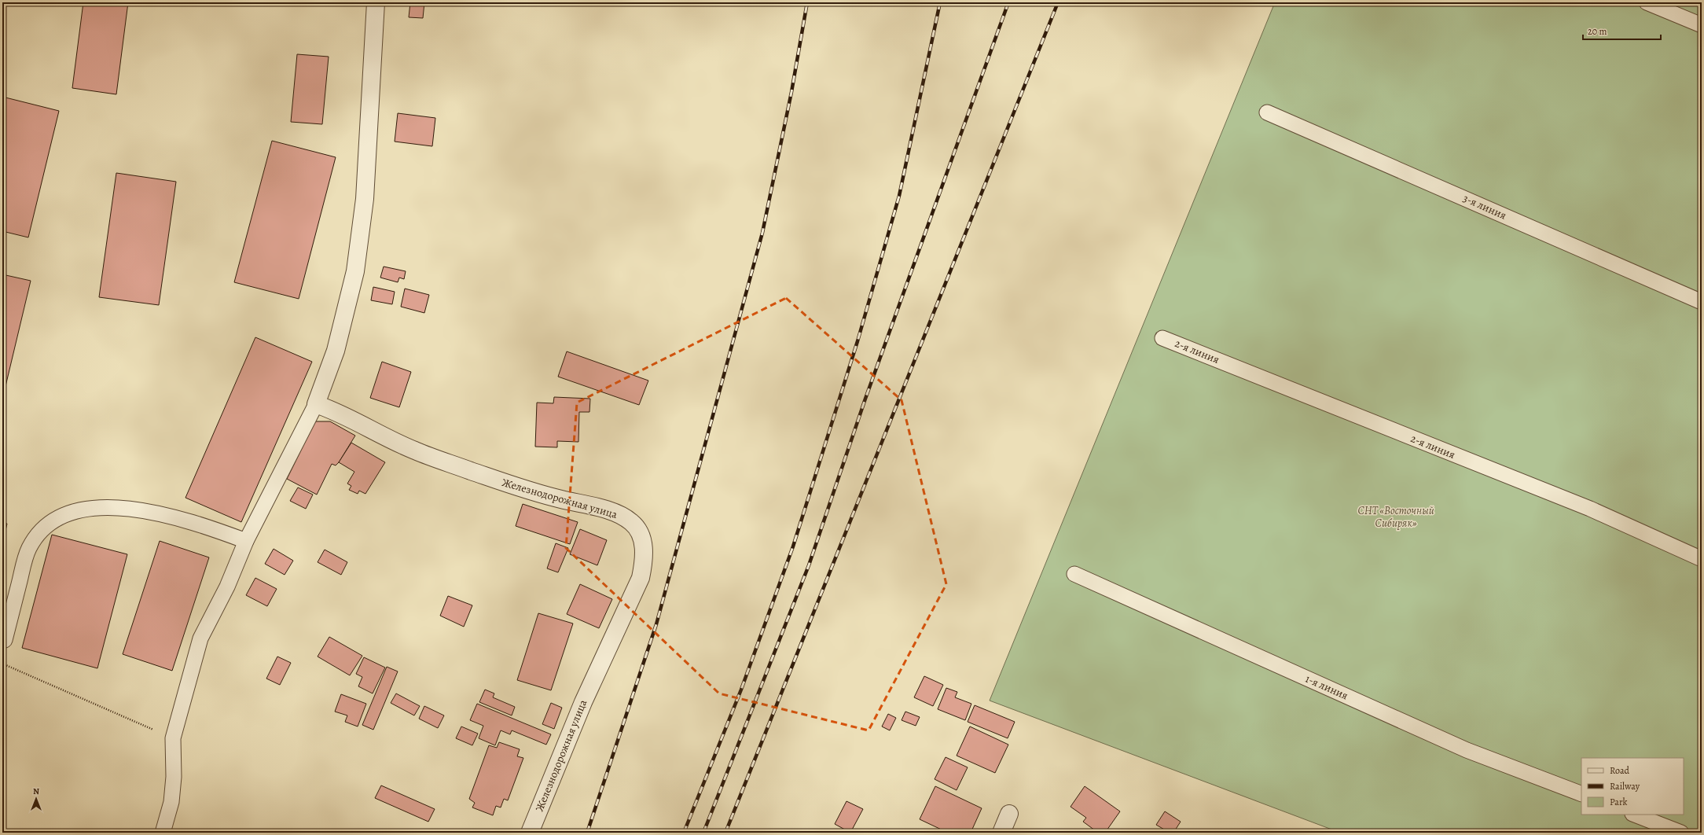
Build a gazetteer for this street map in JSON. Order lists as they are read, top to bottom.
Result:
{
  "streets": {
    "street": ["Железнодорожная улица"],
    "lane": ["3-я линия", "2-я линия", "1-я линия"]
  },
  "parks": ["СНТ «Восточный Сибиряк»"],
  "legend": ["Road", "Railway", "Park"],
  "scale_bar": "20 m",
  "north": "top"
}
